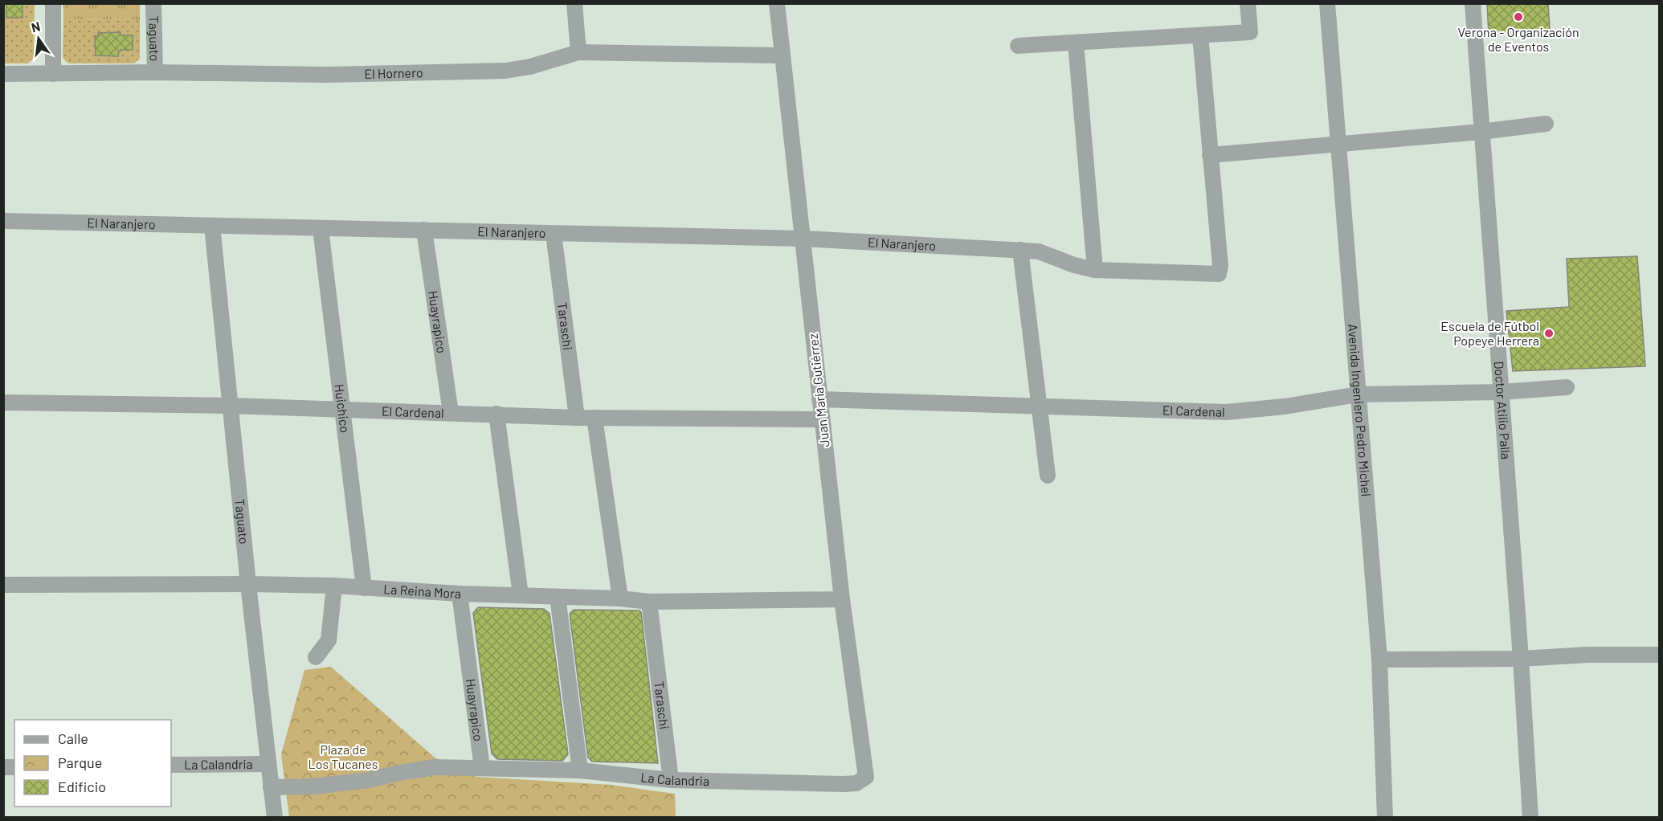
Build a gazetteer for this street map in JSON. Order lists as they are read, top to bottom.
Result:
{
  "streets": {
    "street": [
      "Taguato",
      "El Hornero",
      "El Naranjero",
      "Huayrapico",
      "Taraschi",
      "Juan María Gutiérrez",
      "Huichico",
      "El Cardenal",
      "Avenida Ingeniero Pedro Michel",
      "Doctor Atilio Palla",
      "La Reina Mora",
      "La Calandria"
    ]
  },
  "crossings": [
    ["Taguato", "El Hornero"],
    ["Taguato", "El Naranjero"],
    ["Taguato", "El Cardenal"],
    ["Taguato", "La Reina Mora"],
    ["Taguato", "La Calandria"],
    ["El Hornero", "Juan María Gutiérrez"],
    ["El Naranjero", "Huayrapico"],
    ["El Naranjero", "Taraschi"],
    ["El Naranjero", "Juan María Gutiérrez"],
    ["El Naranjero", "Huichico"],
    ["Huayrapico", "El Cardenal"],
    ["Huayrapico", "La Reina Mora"],
    ["Huayrapico", "La Calandria"],
    ["Taraschi", "El Cardenal"],
    ["Taraschi", "La Reina Mora"],
    ["Taraschi", "La Calandria"],
    ["Juan María Gutiérrez", "El Cardenal"],
    ["Juan María Gutiérrez", "La Reina Mora"],
    ["Juan María Gutiérrez", "La Calandria"],
    ["Huichico", "El Cardenal"],
    ["Huichico", "La Reina Mora"],
    ["El Cardenal", "Avenida Ingeniero Pedro Michel"],
    ["El Cardenal", "Doctor Atilio Palla"]
  ],
  "parks": ["Plaza de Los Tucanes"],
  "places": ["Verona - Organización de Eventos", "Escuela de Fútbol Popeye Herrera"],
  "legend": ["Calle", "Parque", "Edificio"],
  "north": "top"
}
